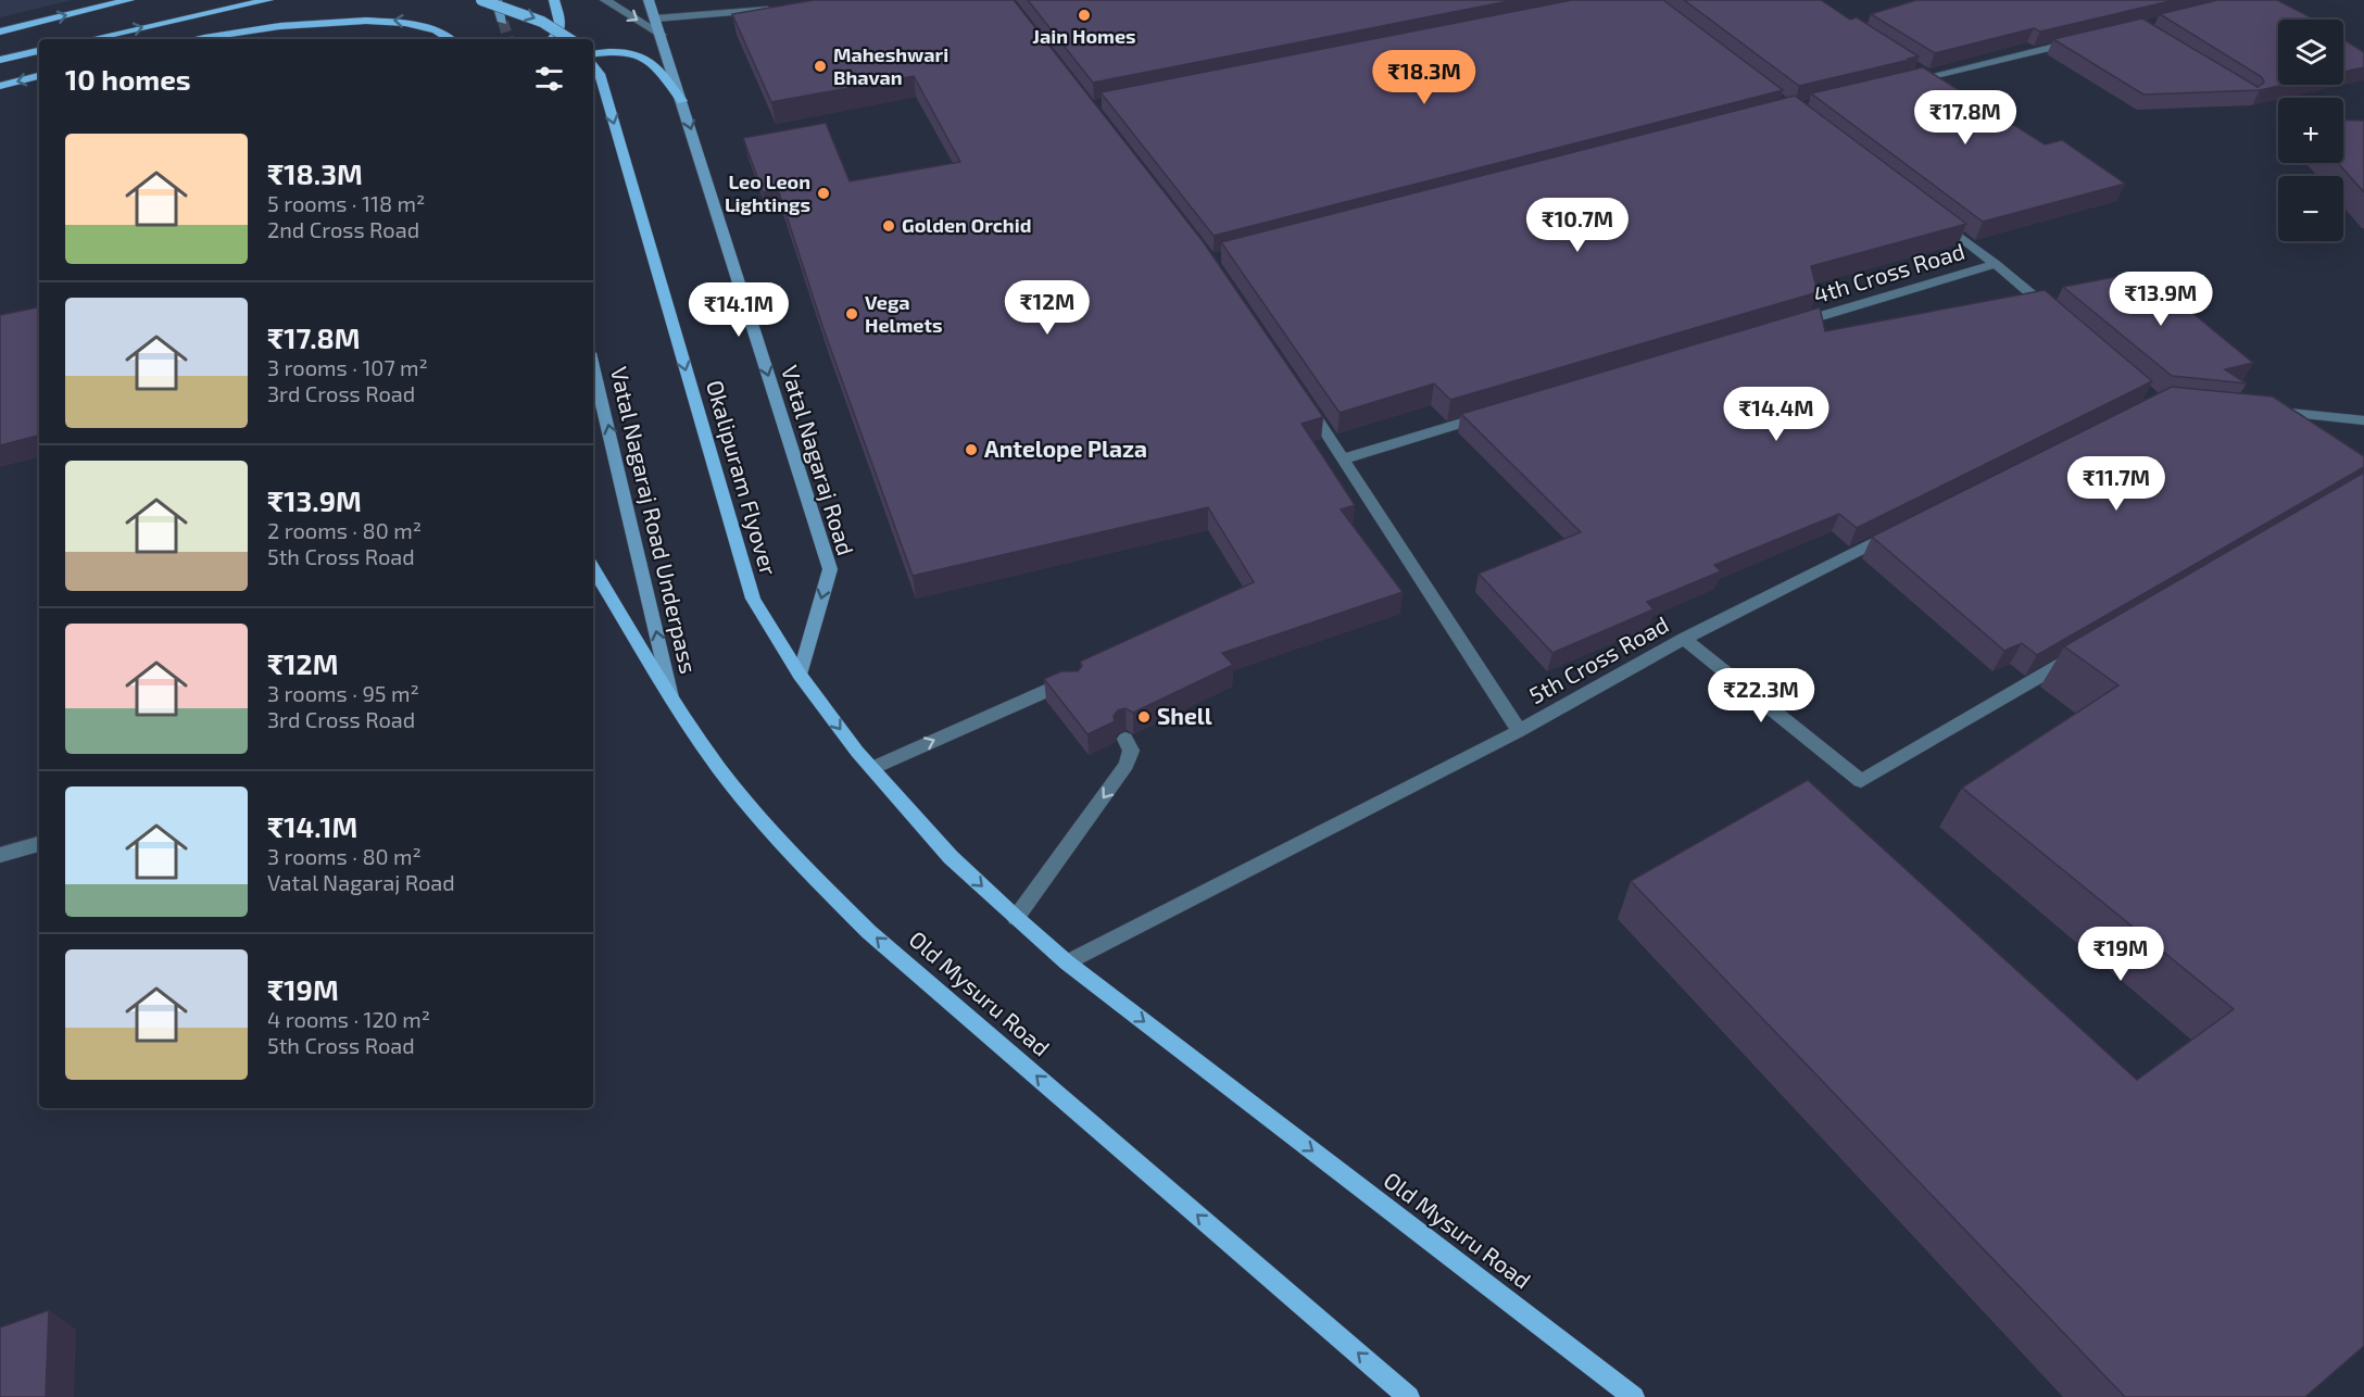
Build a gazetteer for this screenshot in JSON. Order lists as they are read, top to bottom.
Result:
{
  "streets": {
    "main road": [
      "Vatal Nagaraj Road",
      "Okalipuram Flyover",
      "Vatal Nagaraj Road Underpass",
      "Old Mysuru Road"
    ],
    "street": ["4th Cross Road", "5th Cross Road"]
  },
  "crossings": [
    ["Vatal Nagaraj Road", "Okalipuram Flyover"],
    ["Vatal Nagaraj Road", "Old Mysuru Road"],
    ["Okalipuram Flyover", "Old Mysuru Road"],
    ["Vatal Nagaraj Road Underpass", "Old Mysuru Road"],
    ["5th Cross Road", "Old Mysuru Road"]
  ],
  "one_way": ["Vatal Nagaraj Road", "Okalipuram Flyover", "Vatal Nagaraj Road Underpass"],
  "places": [
    "Jain Homes",
    "Maheshwari Bhavan",
    "Leo Leon Lightings",
    "Golden Orchid",
    "Vega Helmets",
    "Antelope Plaza",
    "Shell"
  ],
  "page": {
    "map_buttons": ["+", "−"],
    "heading": "10 homes",
    "price": [
      "₹18.3M",
      "₹17.8M",
      "₹10.7M",
      "₹13.9M",
      "₹12M",
      "₹14.1M",
      "₹14.4M",
      "₹11.7M",
      "₹22.3M",
      "₹19M"
    ],
    "list": [
      {
        "name": "₹18.3M",
        "note": "5 rooms · 118 m² · 2nd Cross Road"
      },
      {
        "name": "₹17.8M",
        "note": "3 rooms · 107 m² · 3rd Cross Road"
      },
      {
        "name": "₹13.9M",
        "note": "2 rooms · 80 m² · 5th Cross Road"
      },
      {
        "name": "₹12M",
        "note": "3 rooms · 95 m² · 3rd Cross Road"
      },
      {
        "name": "₹14.1M",
        "note": "3 rooms · 80 m² · Vatal Nagaraj Road"
      },
      {
        "name": "₹19M",
        "note": "4 rooms · 120 m² · 5th Cross Road"
      }
    ]
  }
}
